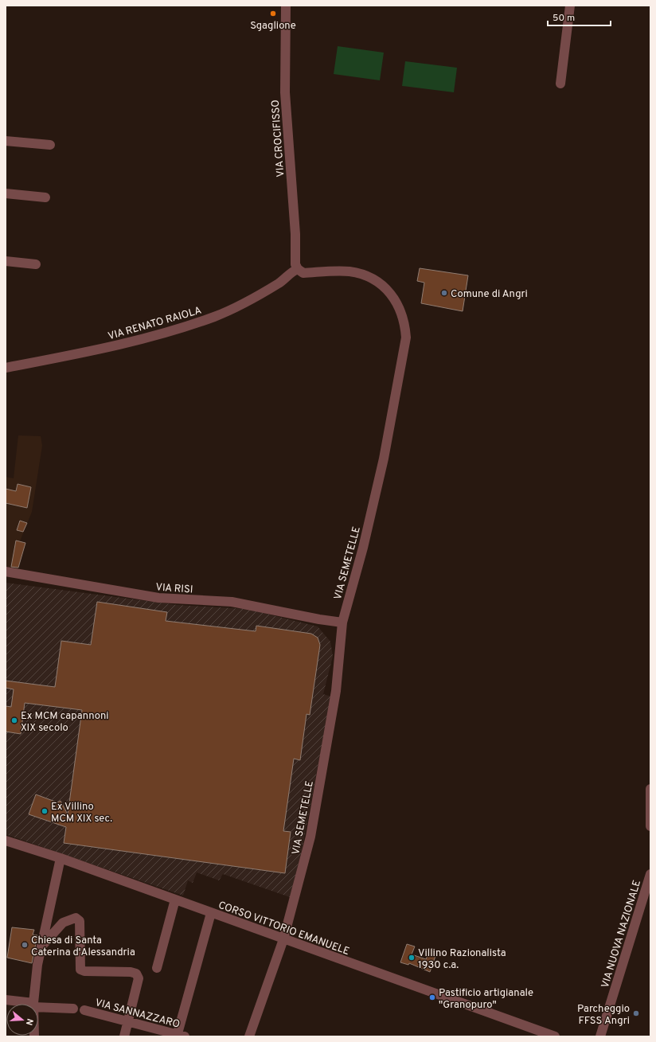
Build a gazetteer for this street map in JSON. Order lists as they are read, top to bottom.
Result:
{
  "streets": {
    "street": [
      "VIA CROCIFISSO",
      "VIA RENATO RAIOLA",
      "VIA SEMETELLE",
      "VIA RISI",
      "CORSO VITTORIO EMANUELE",
      "VIA NUOVA NAZIONALE",
      "VIA SANNAZZARO"
    ]
  },
  "crossings": [
    ["VIA CROCIFISSO", "VIA RENATO RAIOLA"],
    ["VIA CROCIFISSO", "VIA SEMETELLE"],
    ["VIA RENATO RAIOLA", "VIA SEMETELLE"],
    ["VIA SEMETELLE", "VIA RISI"],
    ["VIA SEMETELLE", "CORSO VITTORIO EMANUELE"]
  ],
  "places": [
    "Sgaglione",
    "Comune di Angri",
    "Ex MCM capannoni XIX secolo",
    "Ex Villino MCM XIX sec.",
    "Chiesa di Santa Caterina d'Alessandria",
    "Villino Razionalista 1930 c.a.",
    "Pastificio artigianale \"Granopuro\"",
    "Parcheggio FFSS Angri"
  ],
  "scale_bar": "50 m",
  "north": "right"
}
